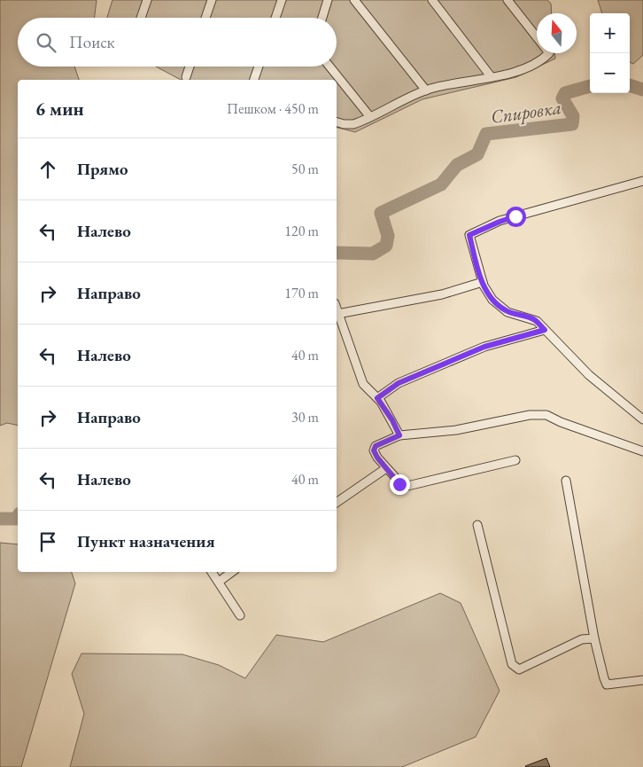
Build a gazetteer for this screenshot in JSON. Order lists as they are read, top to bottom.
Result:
{
  "water": ["Спировка"],
  "north": "top",
  "page": {
    "map_buttons": ["+", "−"],
    "search": "Поиск",
    "heading": ["6 мин", "Пешком · 450 m"],
    "list": [
      ["Прямо", "50 m"],
      ["Налево", "120 m"],
      ["Направо", "170 m"],
      ["Налево", "40 m"],
      ["Направо", "30 m"],
      ["Налево", "40 m"],
      "Пункт назначения"
    ]
  }
}
